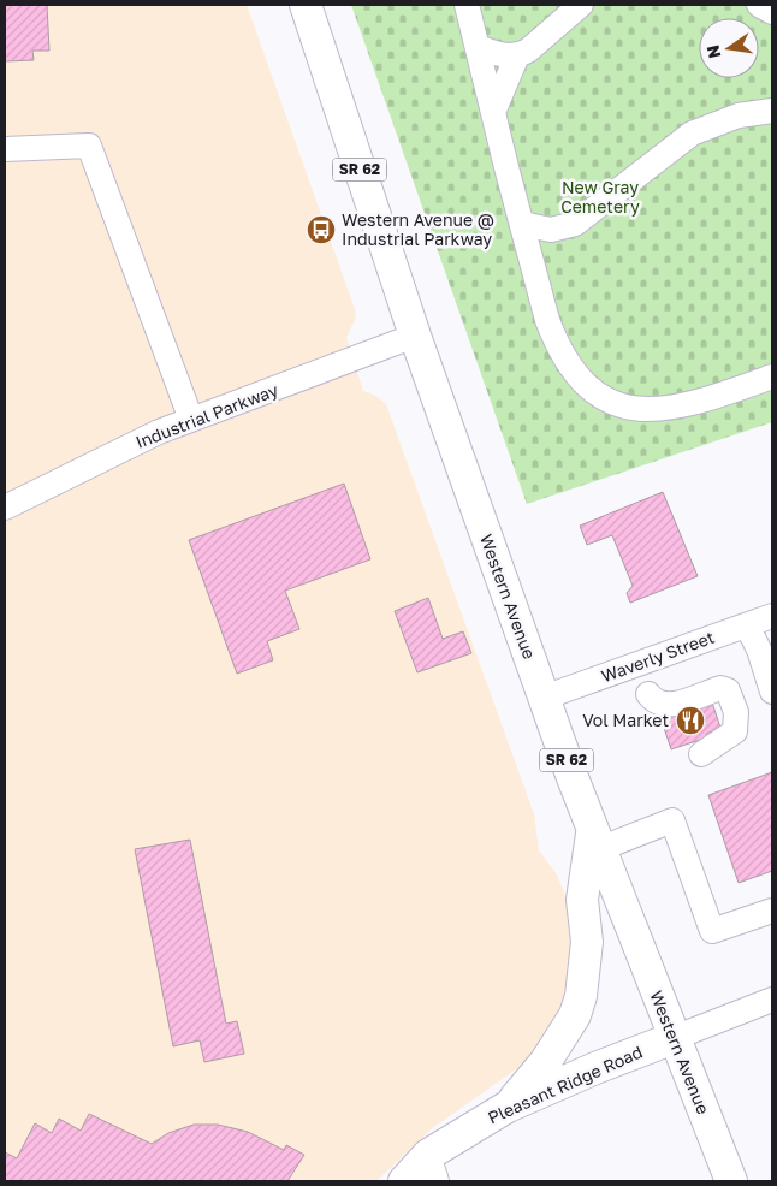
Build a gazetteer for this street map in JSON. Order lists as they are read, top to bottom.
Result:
{
  "streets": {
    "main road": ["SR 62", "Western Avenue", "Pleasant Ridge Road"],
    "street": ["Industrial Parkway", "Waverly Street"]
  },
  "crossings": [
    ["Industrial Parkway", "Western Avenue"],
    ["Western Avenue", "Waverly Street"],
    ["Western Avenue", "Pleasant Ridge Road"]
  ],
  "parks": ["New Gray Cemetery"],
  "places": {
    "bus stop": ["Western Avenue @ Industrial Parkway"],
    "restaurant": ["Vol Market"]
  },
  "north": "left"
}
